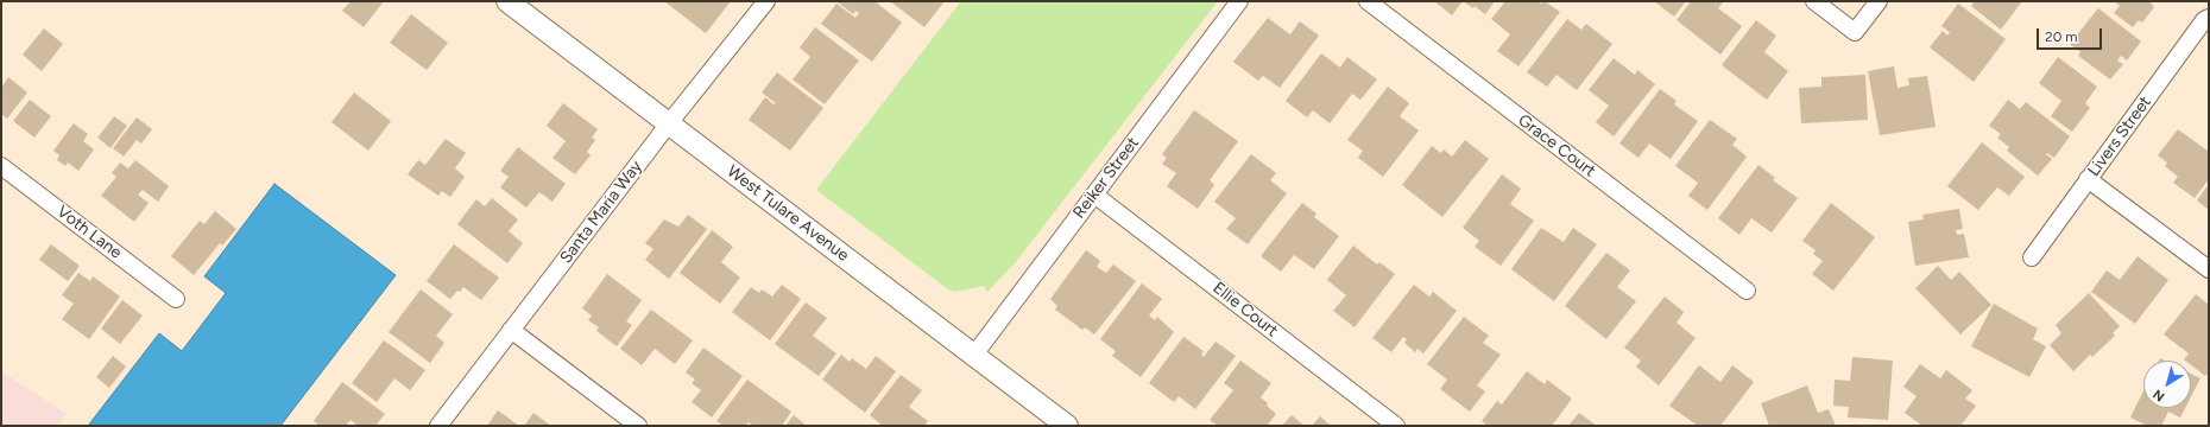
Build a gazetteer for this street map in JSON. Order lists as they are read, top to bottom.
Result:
{
  "streets": {
    "street": [
      "Livers Street",
      "Grace Court",
      "Reiker Street",
      "Santa Maria Way",
      "West Tulare Avenue",
      "Voth Lane",
      "Ellie Court"
    ]
  },
  "crossings": [
    ["Reiker Street", "West Tulare Avenue"],
    ["Reiker Street", "Ellie Court"],
    ["Santa Maria Way", "West Tulare Avenue"]
  ],
  "scale_bar": "20 m",
  "north": "bottom left"
}
